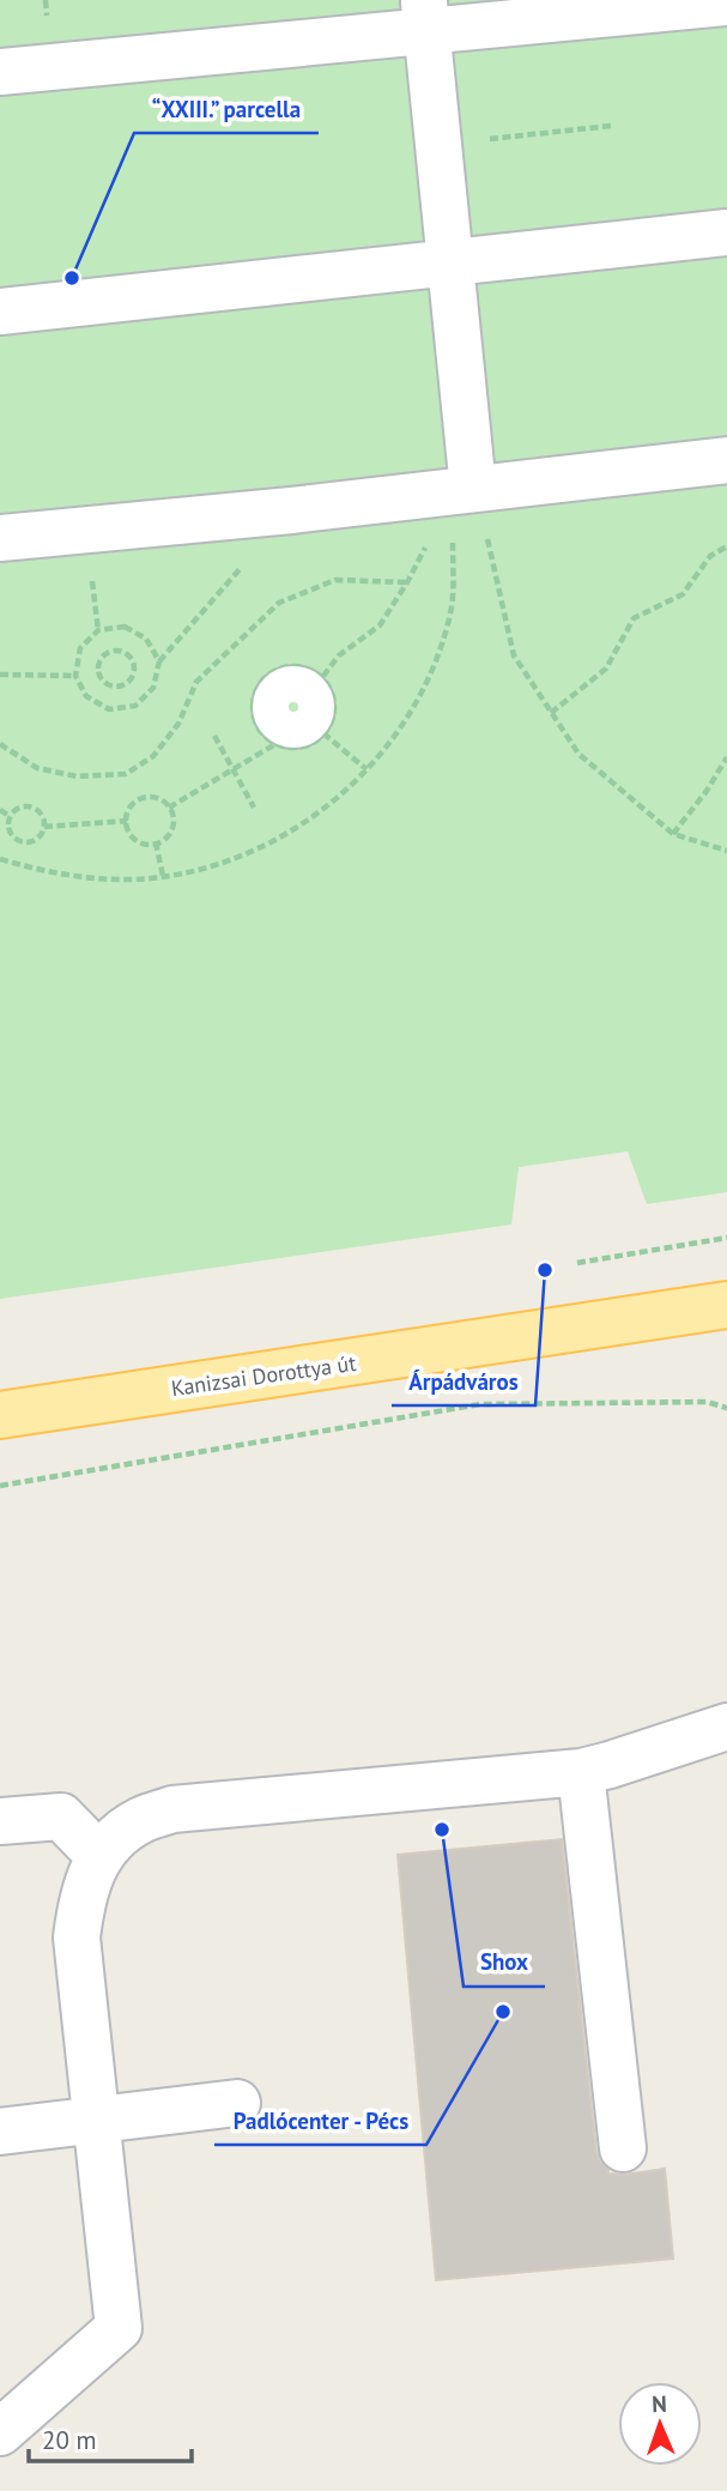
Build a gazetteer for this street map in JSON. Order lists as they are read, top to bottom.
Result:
{
  "streets": {
    "main road": ["Kanizsai Dorottya út"]
  },
  "places": [
    "“XXIII.” parcella",
    "Árpádváros",
    "Shox",
    "Padlócenter - Pécs"
  ],
  "scale_bar": "20 m",
  "north": "top"
}
